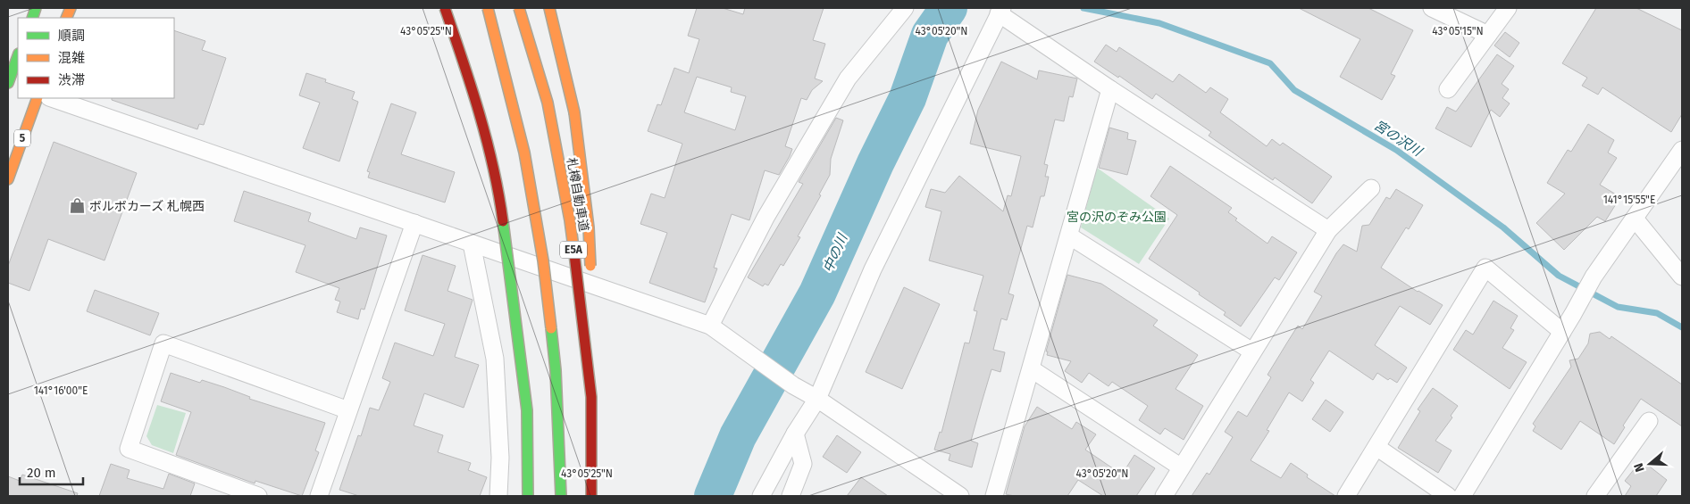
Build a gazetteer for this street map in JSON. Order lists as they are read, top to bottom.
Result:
{
  "streets": {
    "highway": ["5", "札樽自動車道", "E5A"]
  },
  "water": ["宮の沢川", "中の川"],
  "parks": ["宮の沢のぞみ公園"],
  "places": {
    "shop": ["ボルボカーズ 札幌西"]
  },
  "legend": ["順調", "混雑", "渋滞"],
  "scale_bar": "20 m",
  "north": "left",
  "coordinates": [
    "43°05'25\"N",
    "43°05'20\"N",
    "43°05'15\"N",
    "141°15'55\"E",
    "141°16'00\"E"
  ]
}
